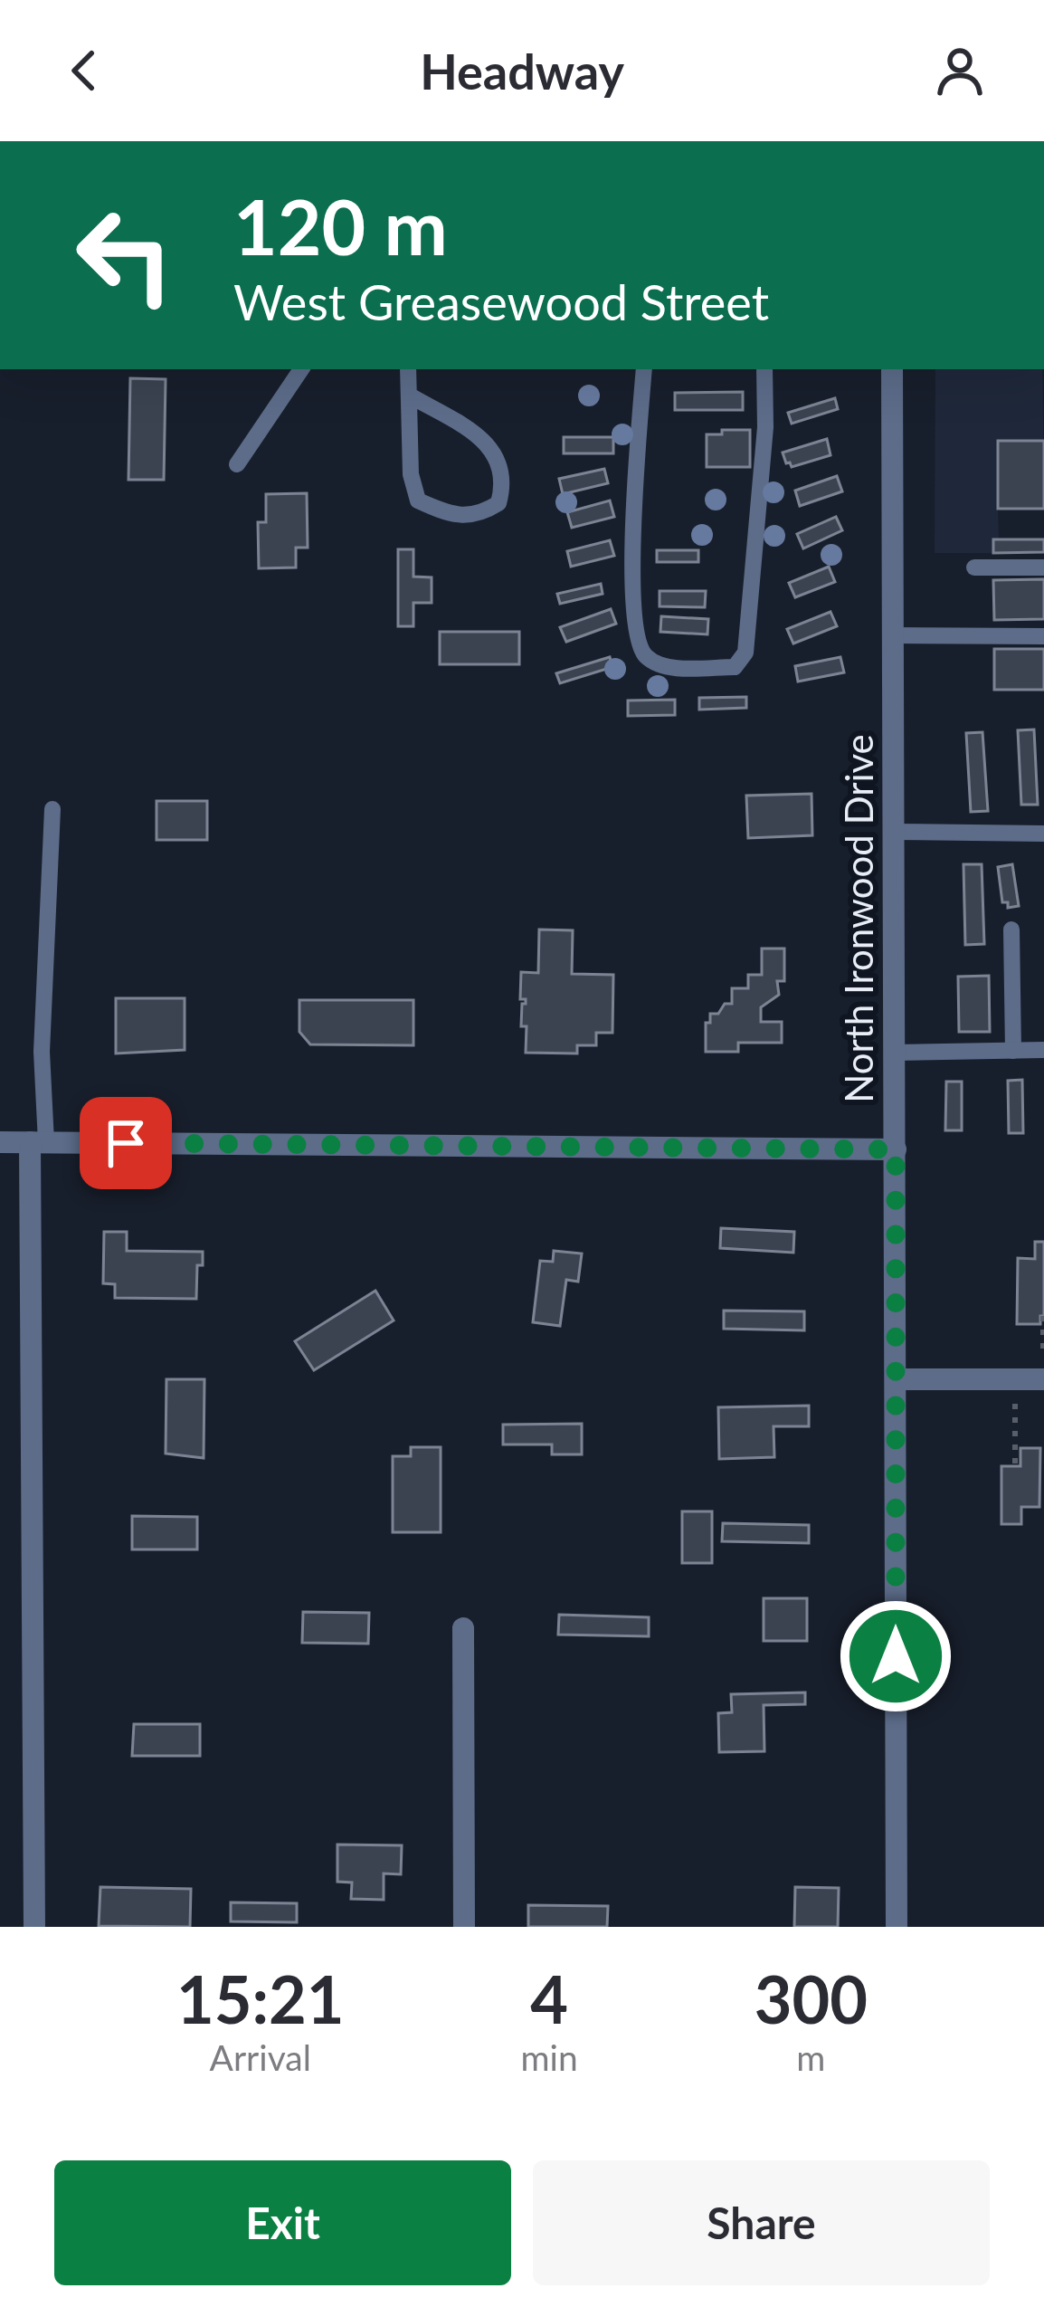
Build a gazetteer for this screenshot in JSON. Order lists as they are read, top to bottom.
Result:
{
  "streets": {
    "street": ["North Ironwood Drive"]
  },
  "page": {
    "header": "Headway",
    "turn": ["120 m", "West Greasewood Street"],
    "eta": [
      "15:21",
      "Arrival",
      "4",
      "min",
      "300",
      "m"
    ],
    "buttons": ["Exit", "Share"]
  }
}
